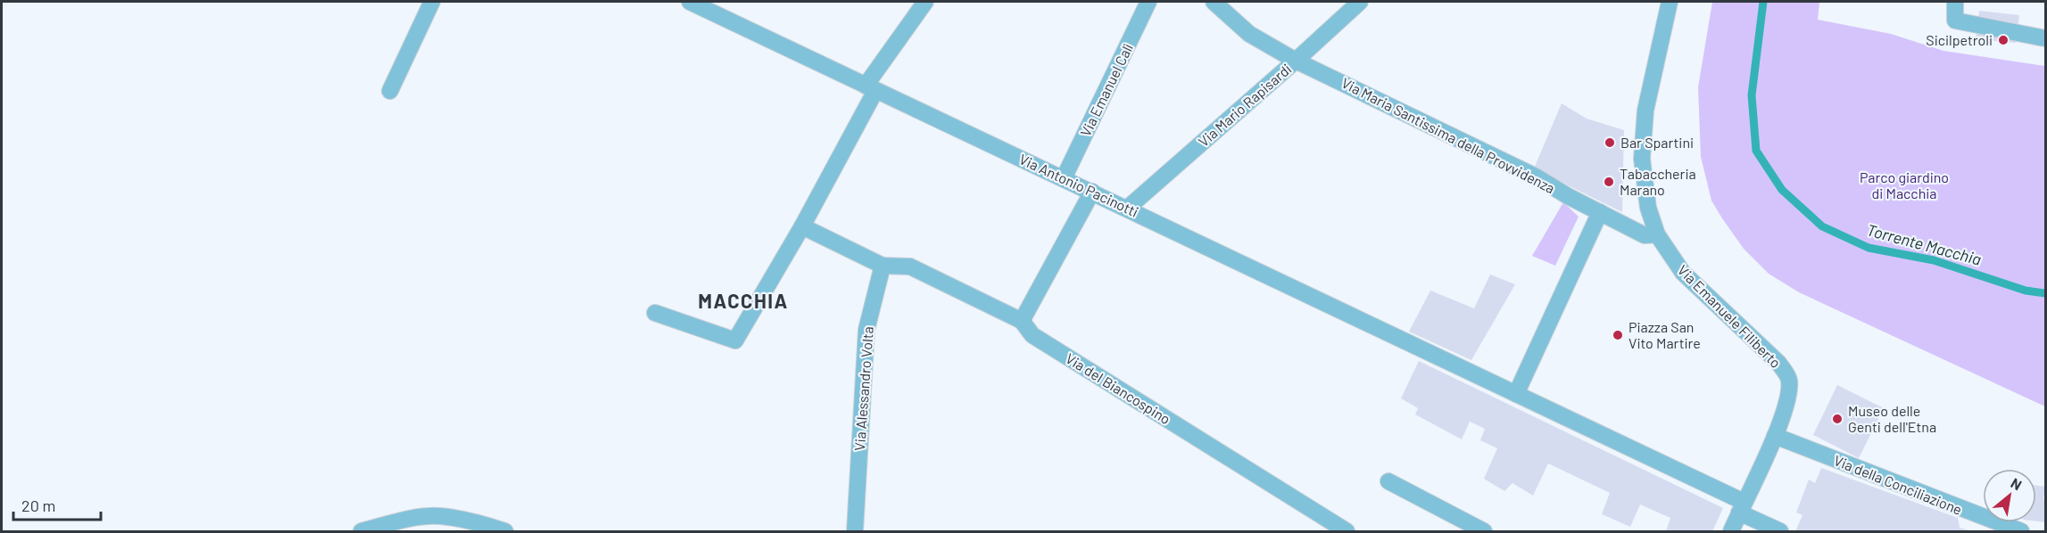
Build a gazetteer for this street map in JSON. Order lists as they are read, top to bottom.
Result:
{
  "streets": {
    "street": [
      "Via Emanuel Calì",
      "Via Mario Rapisardi",
      "Via Maria Santissima della Provvidenza",
      "Via Antonio Pacinotti",
      "Via Emanuele Filiberto",
      "Via Alessandro Volta",
      "Via del Biancospino",
      "Via della Conciliazione"
    ]
  },
  "crossings": [
    ["Via Emanuel Calì", "Via Antonio Pacinotti"],
    ["Via Mario Rapisardi", "Via Maria Santissima della Provvidenza"],
    ["Via Mario Rapisardi", "Via Antonio Pacinotti"],
    ["Via Maria Santissima della Provvidenza", "Via Emanuele Filiberto"],
    ["Via Antonio Pacinotti", "Via Emanuele Filiberto"],
    ["Via Emanuele Filiberto", "Via della Conciliazione"],
    ["Via Alessandro Volta", "Via del Biancospino"]
  ],
  "districts": ["MACCHIA"],
  "water": ["Torrente Macchia"],
  "parks": ["Parco giardino di Macchia"],
  "places": [
    "Sicilpetroli",
    "Bar Spartini",
    "Tabaccheria Marano",
    "Piazza San Vito Martire",
    "Museo delle Genti dell'Etna"
  ],
  "scale_bar": "20 m",
  "north": "top right"
}
